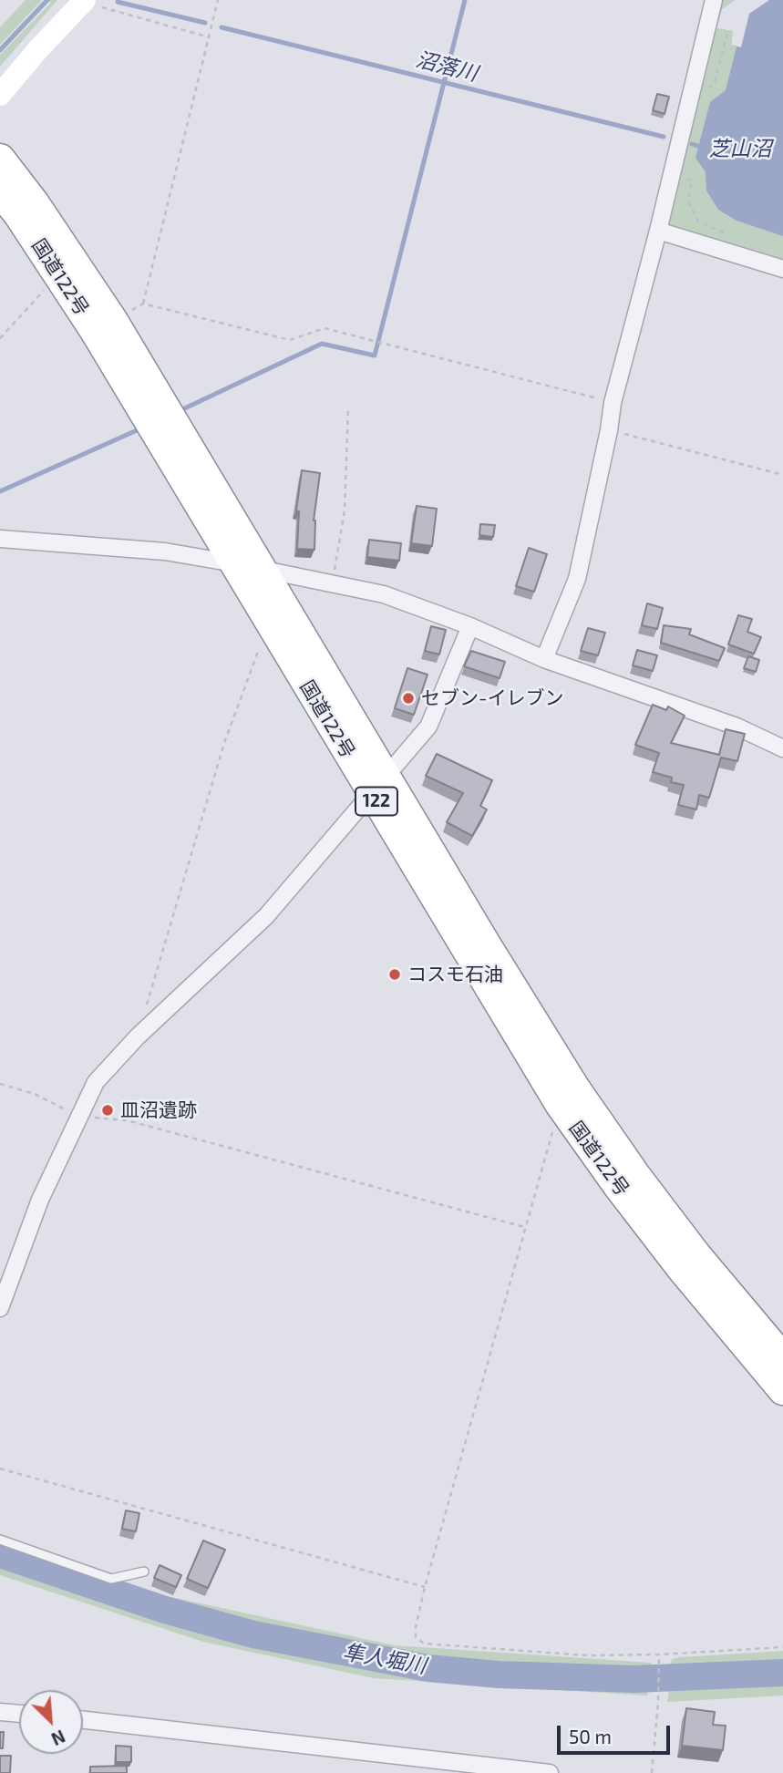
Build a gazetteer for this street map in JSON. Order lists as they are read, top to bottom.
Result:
{
  "streets": {
    "highway": ["国道122号", "122"]
  },
  "water": ["沼落川", "芝山沼", "隼人堀川"],
  "places": ["セブン-イレブン", "コスモ石油", "皿沼遺跡"],
  "scale_bar": "50 m",
  "north": "bottom right"
}
